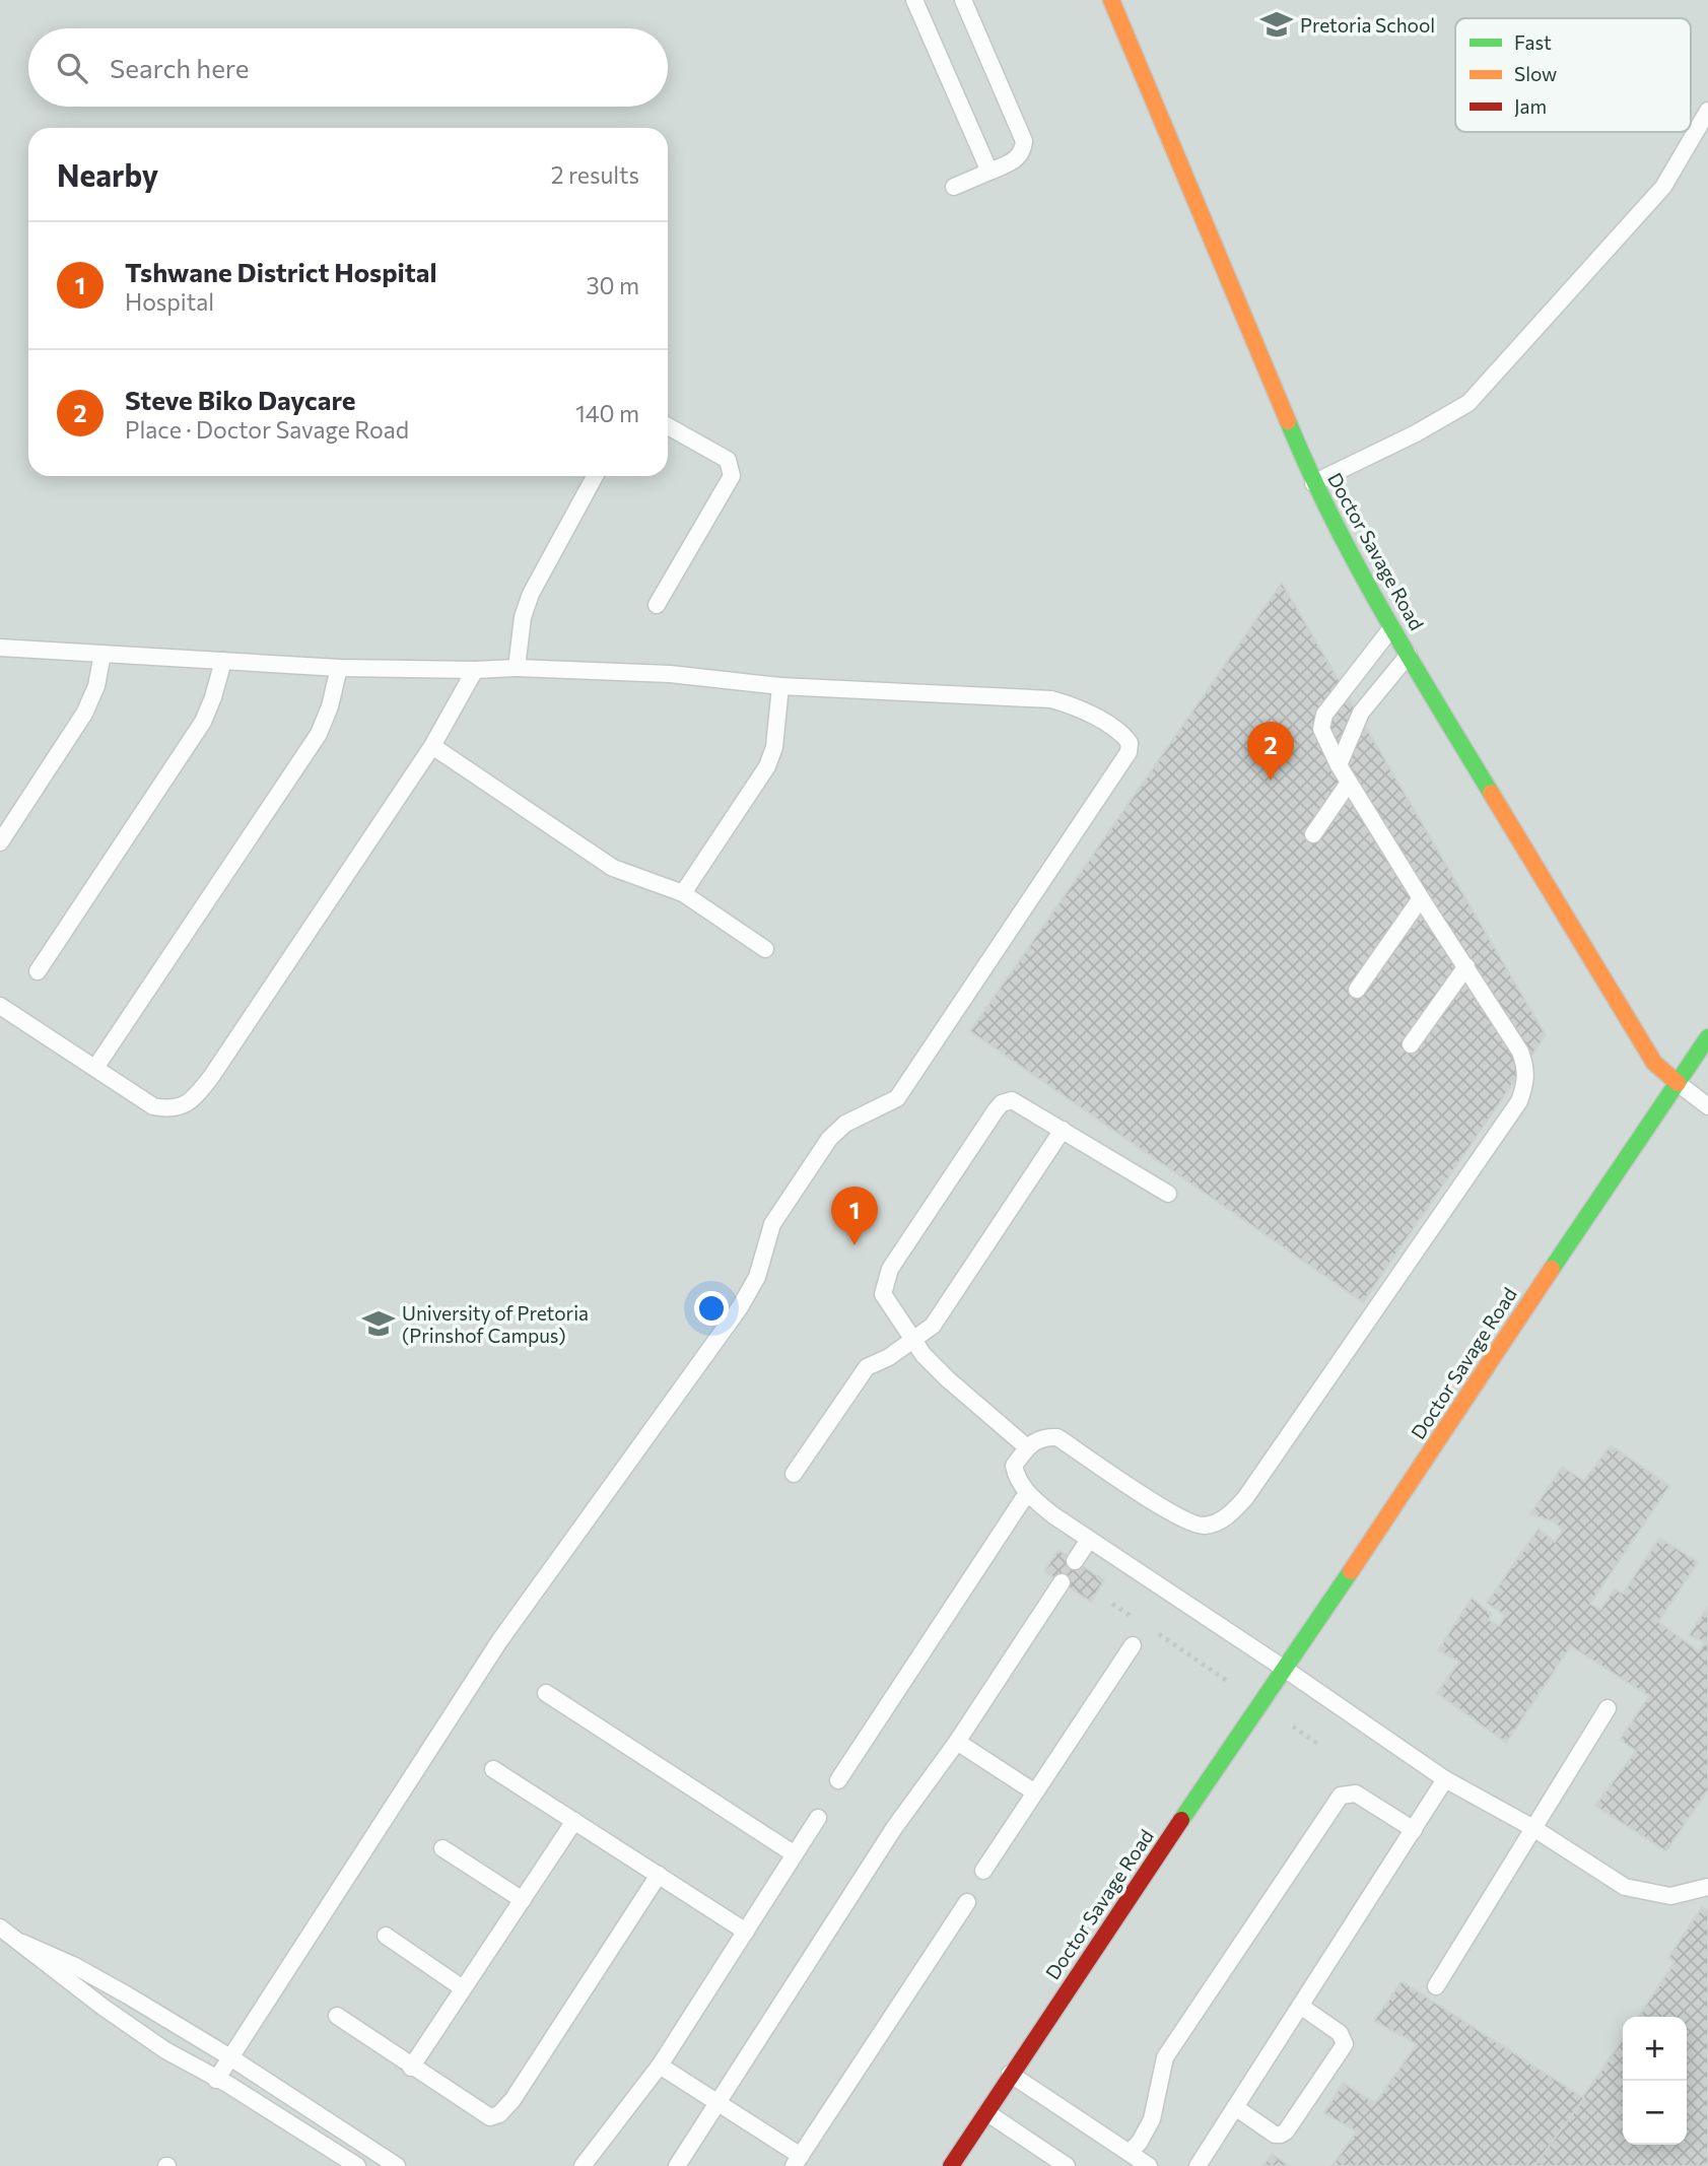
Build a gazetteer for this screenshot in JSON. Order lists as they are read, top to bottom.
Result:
{
  "streets": {
    "street": ["Doctor Savage Road"]
  },
  "places": {
    "school or university": ["Pretoria School", "University of Pretoria (Prinshof Campus)"]
  },
  "legend": ["Fast", "Slow", "Jam"],
  "page": {
    "search": "Search here",
    "heading": ["Nearby", "2 results"],
    "list": [
      {
        "mark": "1",
        "name": "Tshwane District Hospital",
        "note": "Hospital",
        "value": "30 m"
      },
      {
        "mark": "2",
        "name": "Steve Biko Daycare",
        "note": "Place · Doctor Savage Road",
        "value": "140 m"
      }
    ],
    "pins": ["2", "1"],
    "map_buttons": ["+", "−"]
  }
}
